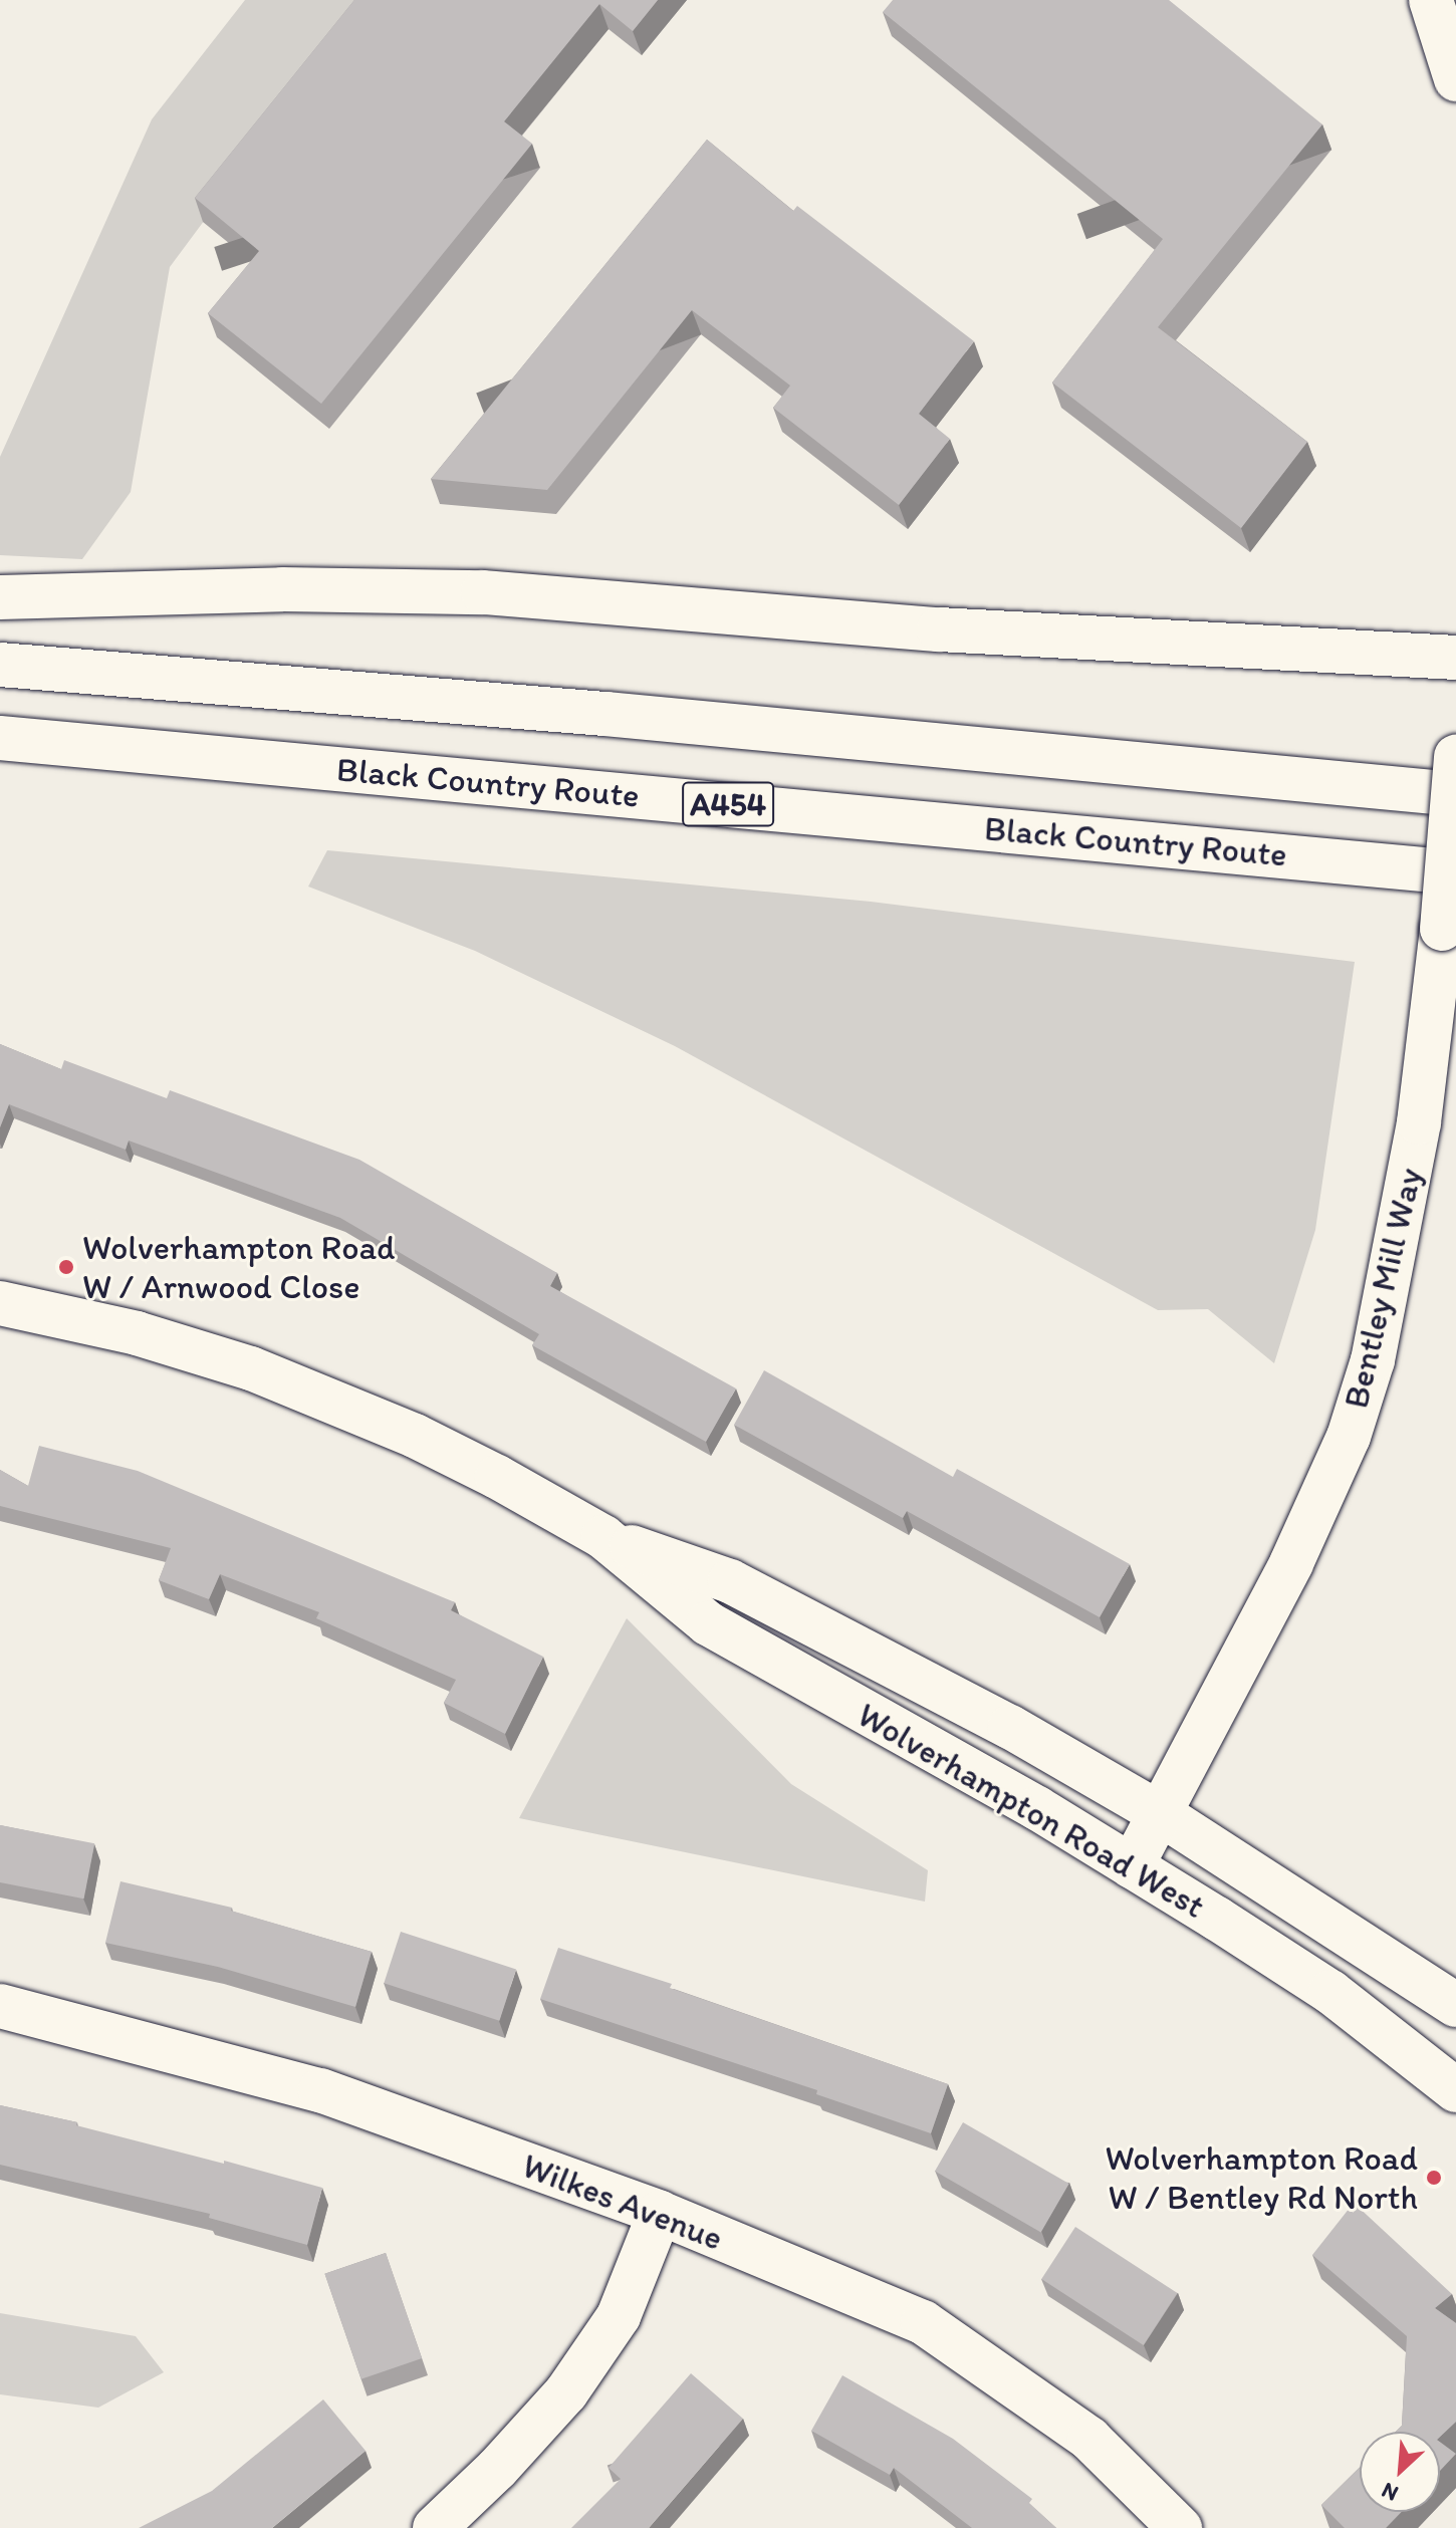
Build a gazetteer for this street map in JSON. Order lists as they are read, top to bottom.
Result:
{
  "streets": {
    "main road": [
      "Black Country Route",
      "A454",
      "Bentley Mill Way",
      "Wolverhampton Road West",
      "Wilkes Avenue"
    ]
  },
  "crossings": [
    ["Bentley Mill Way", "Wolverhampton Road West"]
  ],
  "places": ["Wolverhampton Road W / Arnwood Close", "Wolverhampton Road W / Bentley Rd North"],
  "north": "bottom left"
}
